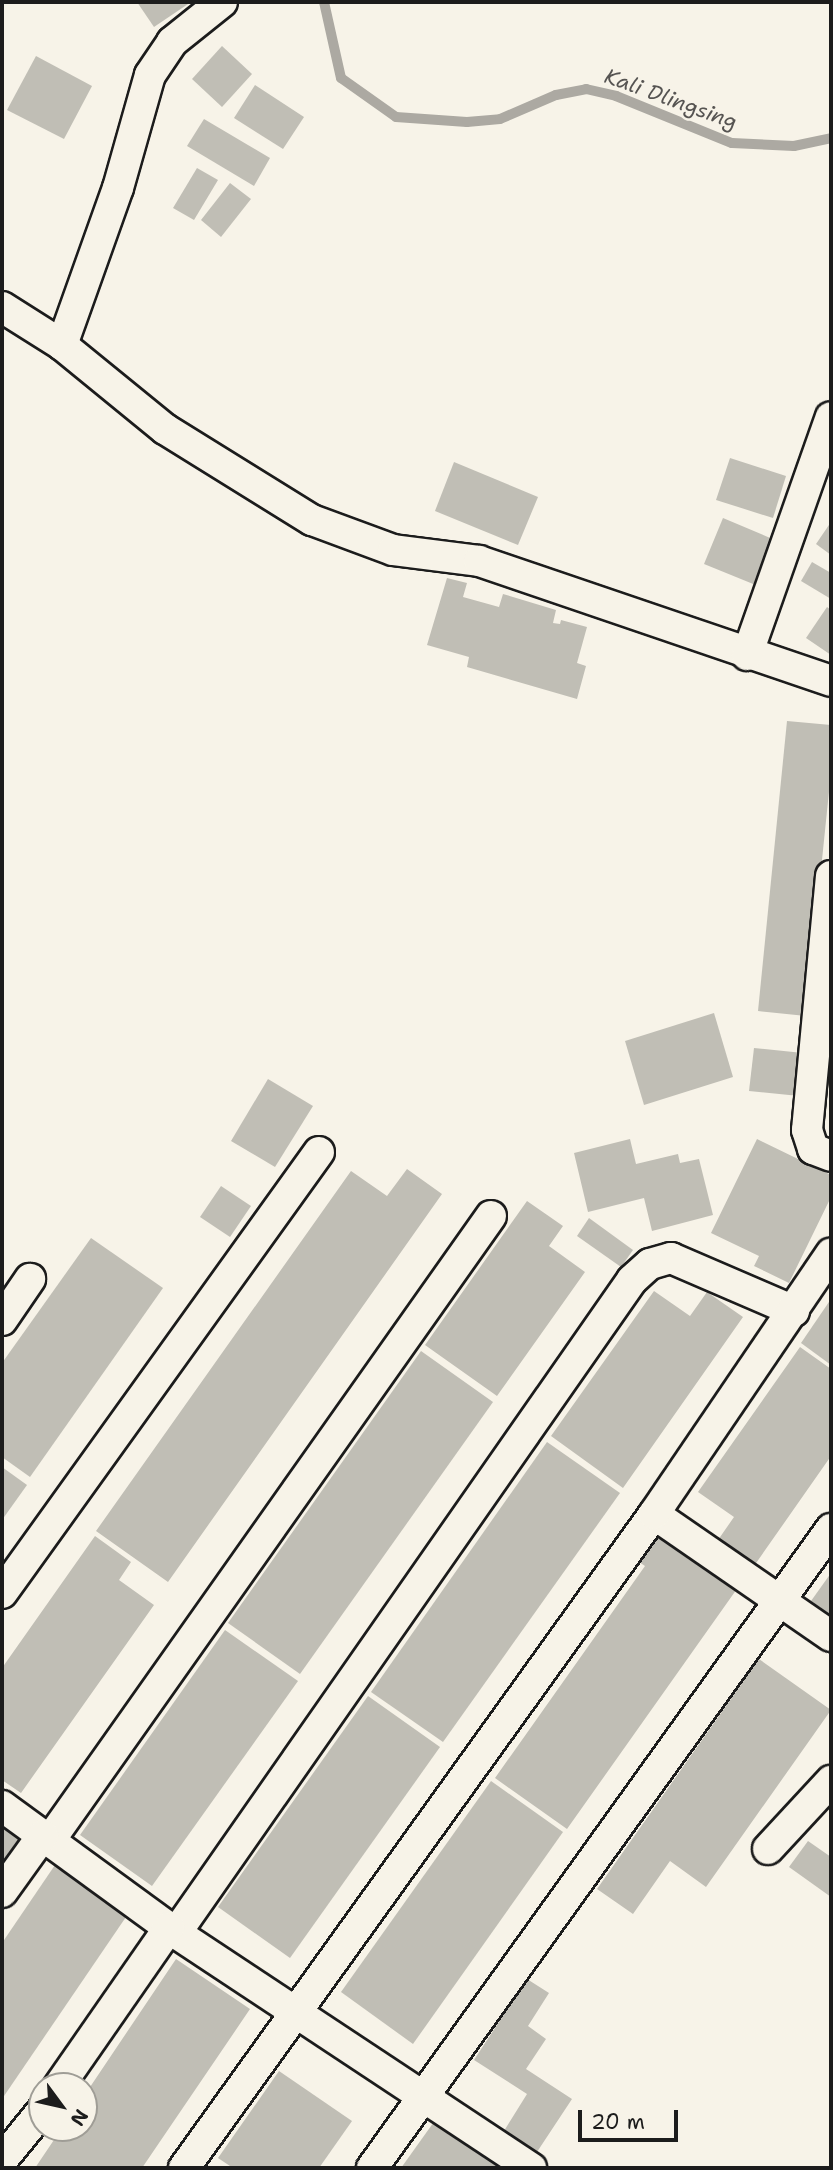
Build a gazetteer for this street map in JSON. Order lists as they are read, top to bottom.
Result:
{
  "water": ["Kali Dlingsing"],
  "scale_bar": "20 m",
  "north": "bottom right"
}
